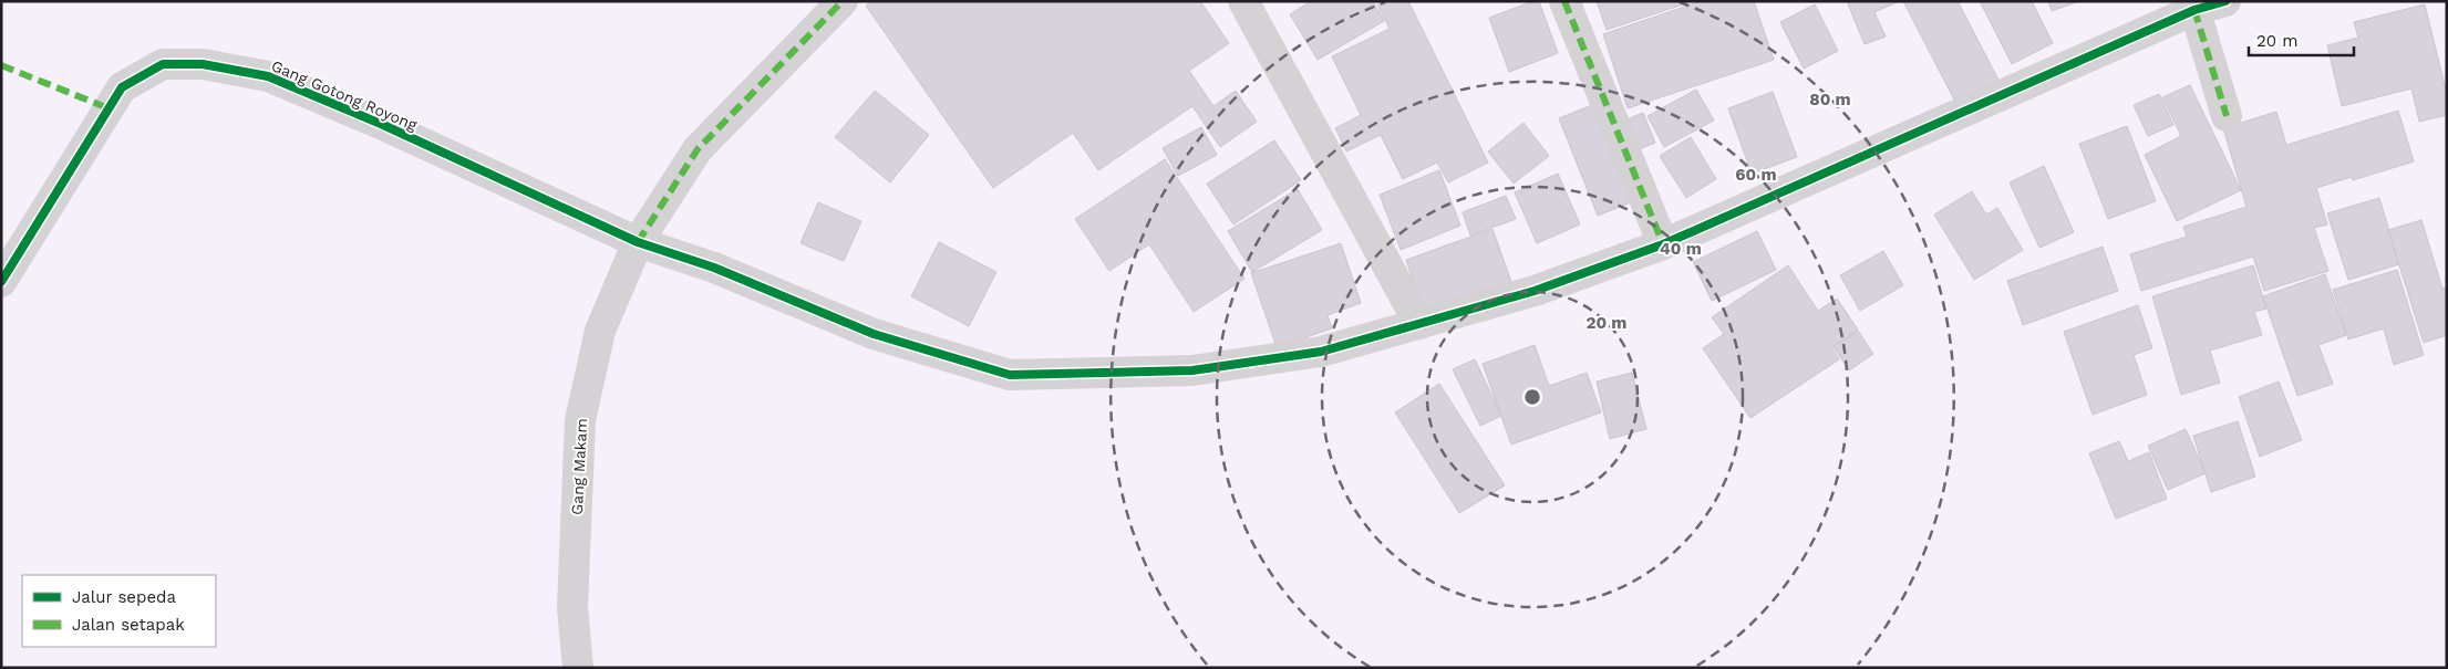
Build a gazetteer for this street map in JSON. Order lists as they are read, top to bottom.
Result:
{
  "streets": {
    "street": ["Gang Gotong Royong", "Gang Makam"]
  },
  "crossings": [
    ["Gang Gotong Royong", "Gang Makam"]
  ],
  "legend": ["Jalur sepeda", "Jalan setapak"],
  "scale_bar": "20 m",
  "rings": [
    "80 m",
    "60 m",
    "40 m",
    "20 m"
  ]
}
